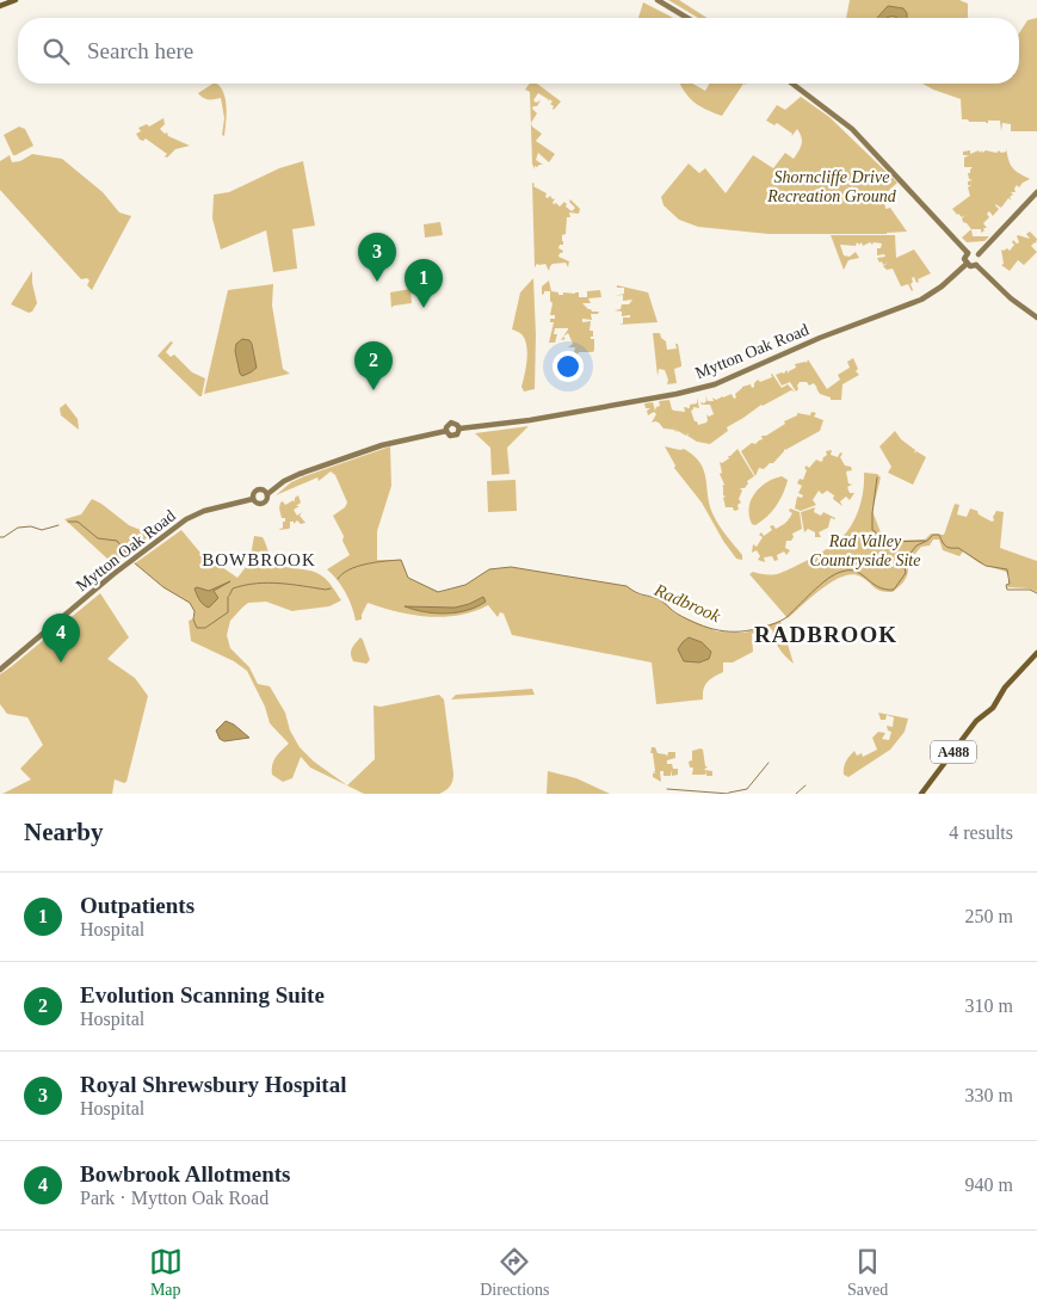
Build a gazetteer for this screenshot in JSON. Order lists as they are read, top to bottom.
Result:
{
  "streets": {
    "main road": ["Mytton Oak Road", "A488"]
  },
  "districts": ["BOWBROOK", "RADBROOK"],
  "water": ["Radbrook"],
  "parks": ["Shorncliffe Drive Recreation Ground", "Rad Valley Countryside Site"],
  "page": {
    "search": "Search here",
    "pins": [
      "3",
      "1",
      "2",
      "4"
    ],
    "heading": ["Nearby", "4 results"],
    "list": [
      {
        "mark": "1",
        "name": "Outpatients",
        "note": "Hospital",
        "value": "250 m"
      },
      {
        "mark": "2",
        "name": "Evolution Scanning Suite",
        "note": "Hospital",
        "value": "310 m"
      },
      {
        "mark": "3",
        "name": "Royal Shrewsbury Hospital",
        "note": "Hospital",
        "value": "330 m"
      },
      {
        "mark": "4",
        "name": "Bowbrook Allotments",
        "note": "Park · Mytton Oak Road",
        "value": "940 m"
      }
    ],
    "nav": ["Map", "Directions", "Saved"]
  }
}
